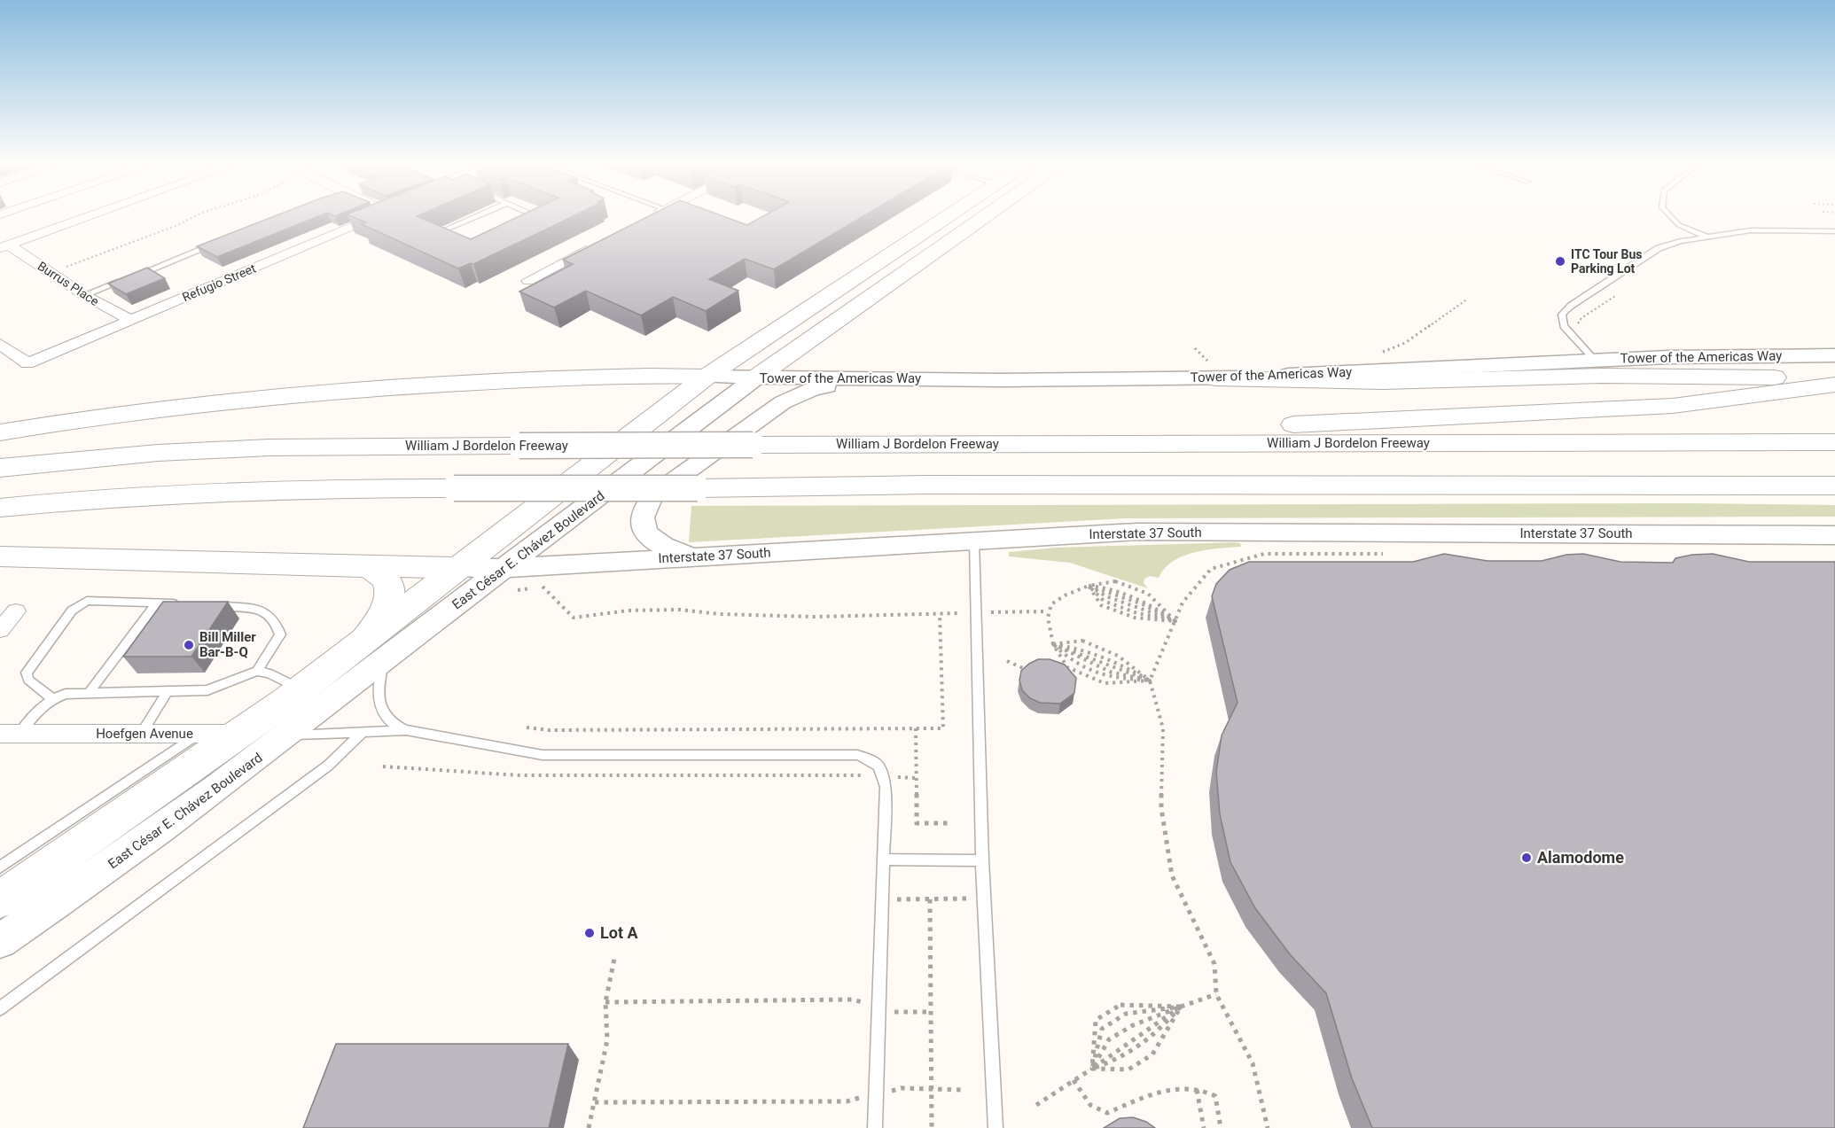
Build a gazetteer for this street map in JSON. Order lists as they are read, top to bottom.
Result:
{
  "streets": {
    "main road": [
      "Tower of the Americas Way",
      "William J Bordelon Freeway",
      "Interstate 37 South",
      "East César E. Chávez Boulevard"
    ],
    "street": ["Refugio Street", "Burrus Place", "Hoefgen Avenue"]
  },
  "crossings": [
    ["Refugio Street", "Burrus Place"],
    ["Tower of the Americas Way", "East César E. Chávez Boulevard"],
    ["Interstate 37 South", "East César E. Chávez Boulevard"],
    ["East César E. Chávez Boulevard", "Hoefgen Avenue"]
  ],
  "places": [
    "ITC Tour Bus Parking Lot",
    "Bill Miller Bar-B-Q",
    "Alamodome",
    "Lot A"
  ]
}
